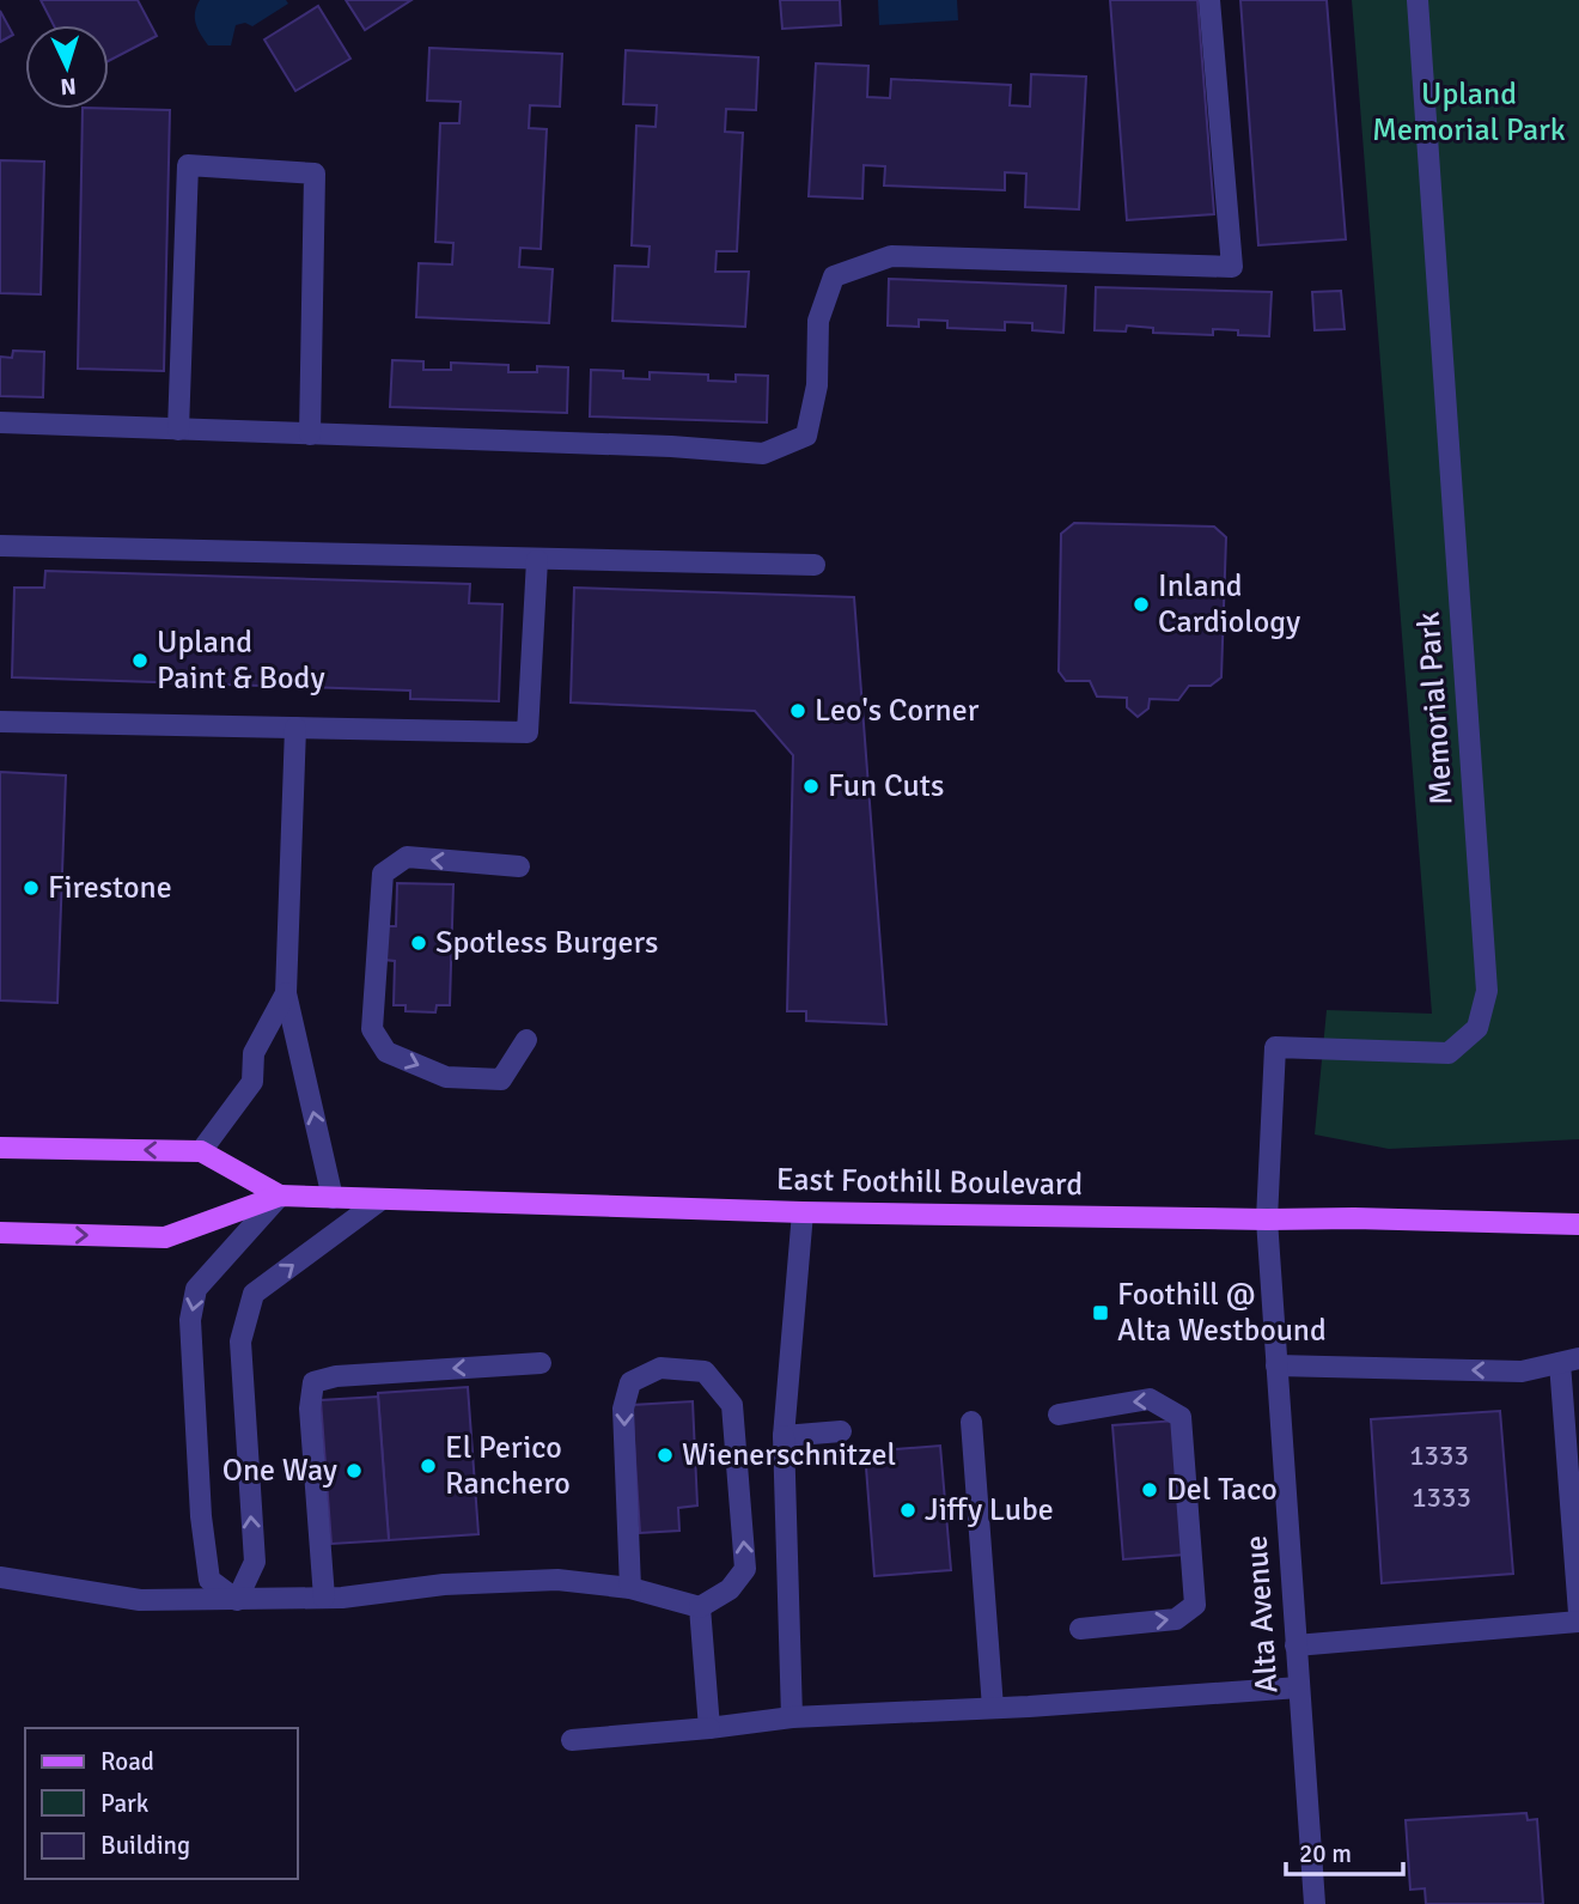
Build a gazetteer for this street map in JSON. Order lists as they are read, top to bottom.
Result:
{
  "streets": {
    "main road": ["East Foothill Boulevard"],
    "street": ["Memorial Park", "Alta Avenue"]
  },
  "crossings": [
    ["Memorial Park", "East Foothill Boulevard"],
    ["Memorial Park", "Alta Avenue"],
    ["East Foothill Boulevard", "Alta Avenue"]
  ],
  "parks": ["Upland Memorial Park"],
  "places": {
    "other": [
      "Inland Cardiology",
      "Upland Paint & Body",
      "Leo's Corner",
      "Fun Cuts",
      "Firestone",
      "Spotless Burgers",
      "Wienerschnitzel",
      "El Perico Ranchero",
      "One Way",
      "Del Taco",
      "Jiffy Lube"
    ],
    "transit": ["Foothill @ Alta Westbound"]
  },
  "house_numbers": ["1333", "1333"],
  "legend": ["Road", "Park", "Building"],
  "scale_bar": "20 m",
  "north": "bottom"
}
